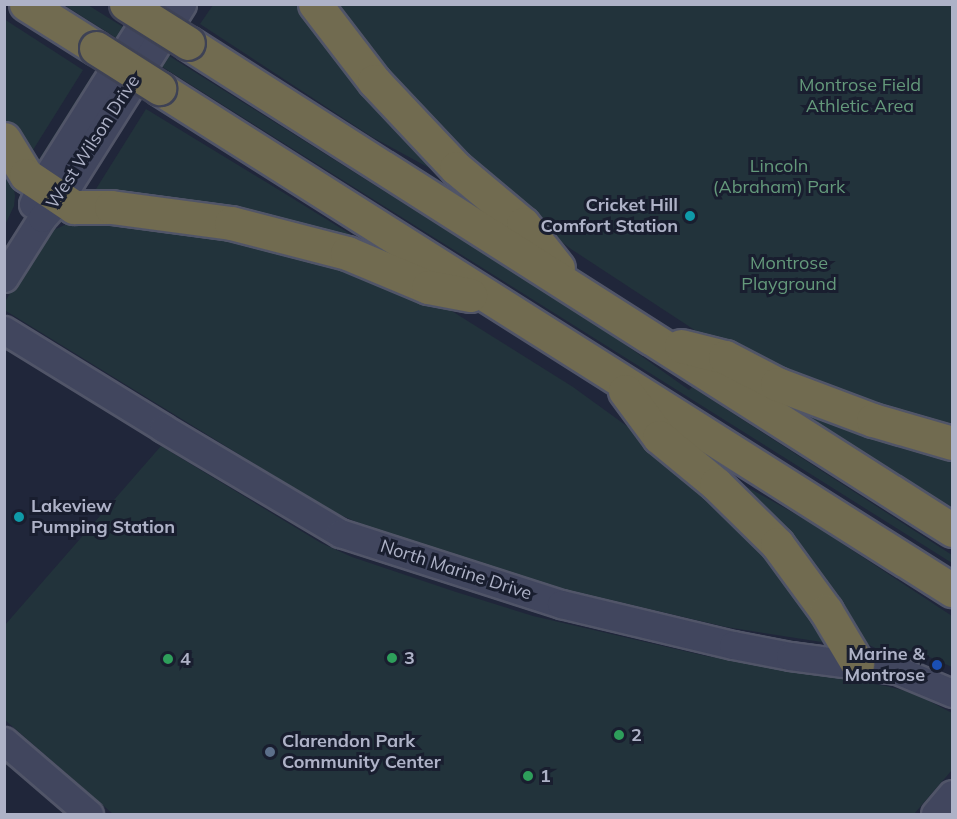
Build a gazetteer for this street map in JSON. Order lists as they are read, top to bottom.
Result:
{
  "streets": {
    "street": ["West Wilson Drive", "North Marine Drive"]
  },
  "parks": ["Montrose Field Athletic Area", "Lincoln (Abraham) Park", "Montrose Playground"],
  "places": [
    "Cricket Hill Comfort Station",
    "Lakeview Pumping Station",
    "3",
    "4",
    "Marine & Montrose",
    "2",
    "Clarendon Park Community Center",
    "1"
  ]
}
